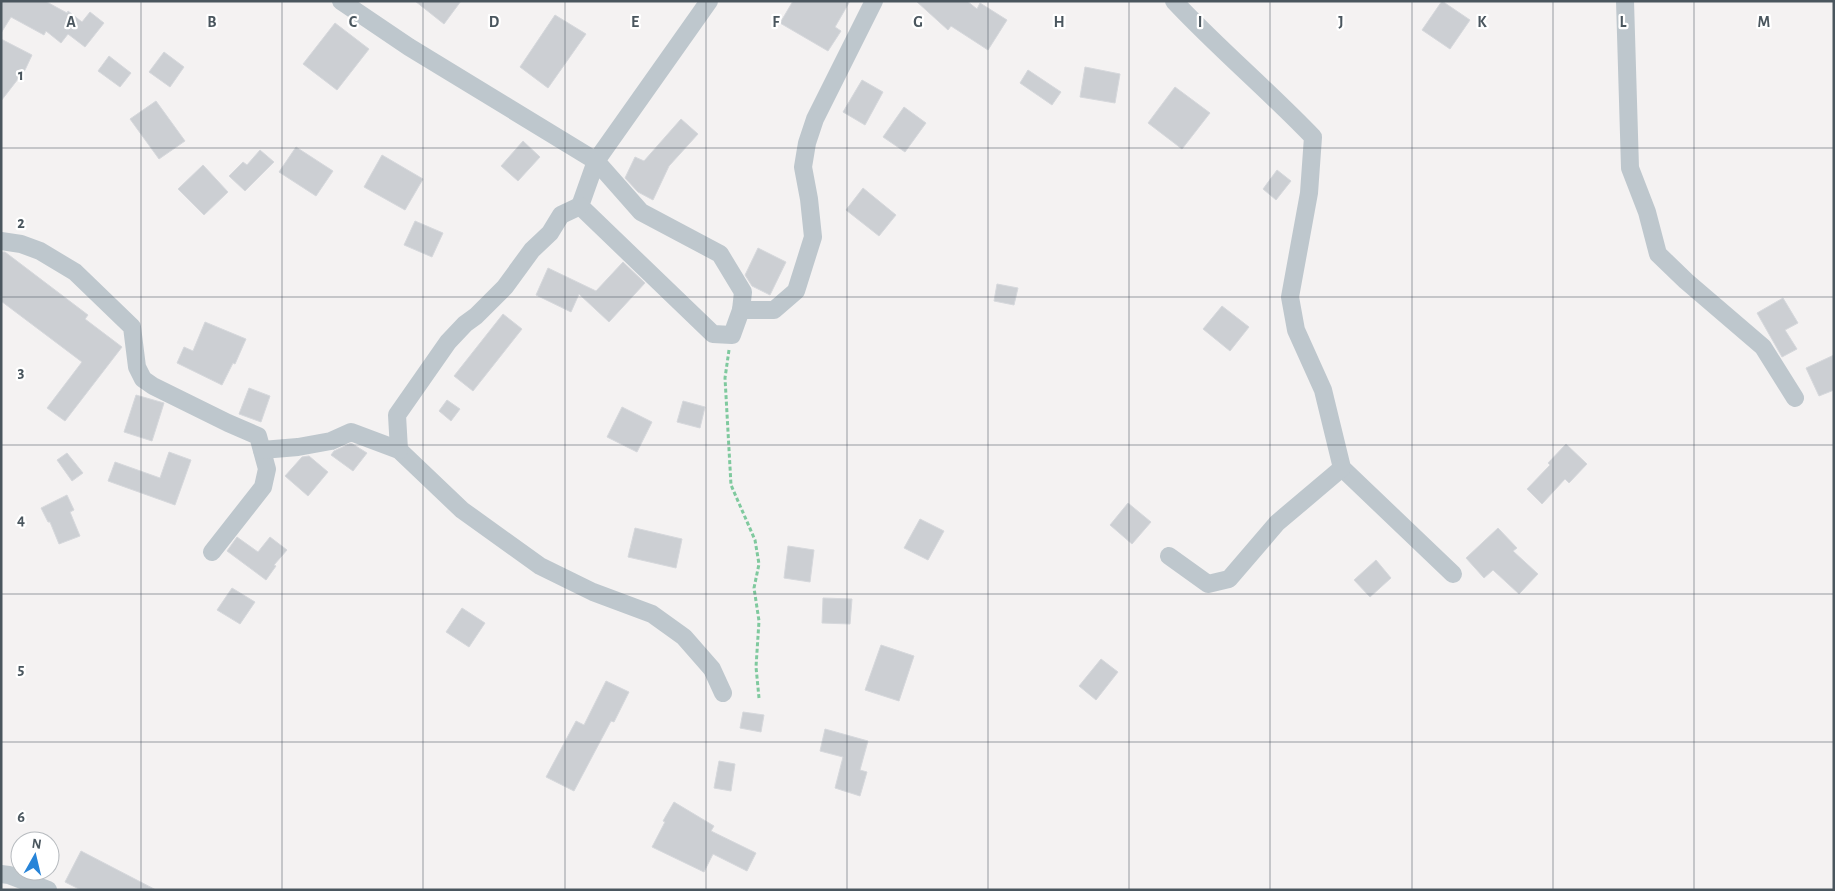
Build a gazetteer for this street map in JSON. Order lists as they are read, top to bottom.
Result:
{
  "north": "top",
  "grid": {
    "columns": [
      "A",
      "B",
      "C",
      "D",
      "E",
      "F",
      "G",
      "H",
      "I",
      "J",
      "K",
      "L",
      "M"
    ],
    "rows": [
      "1",
      "2",
      "3",
      "4",
      "5",
      "6"
    ]
  }
}
